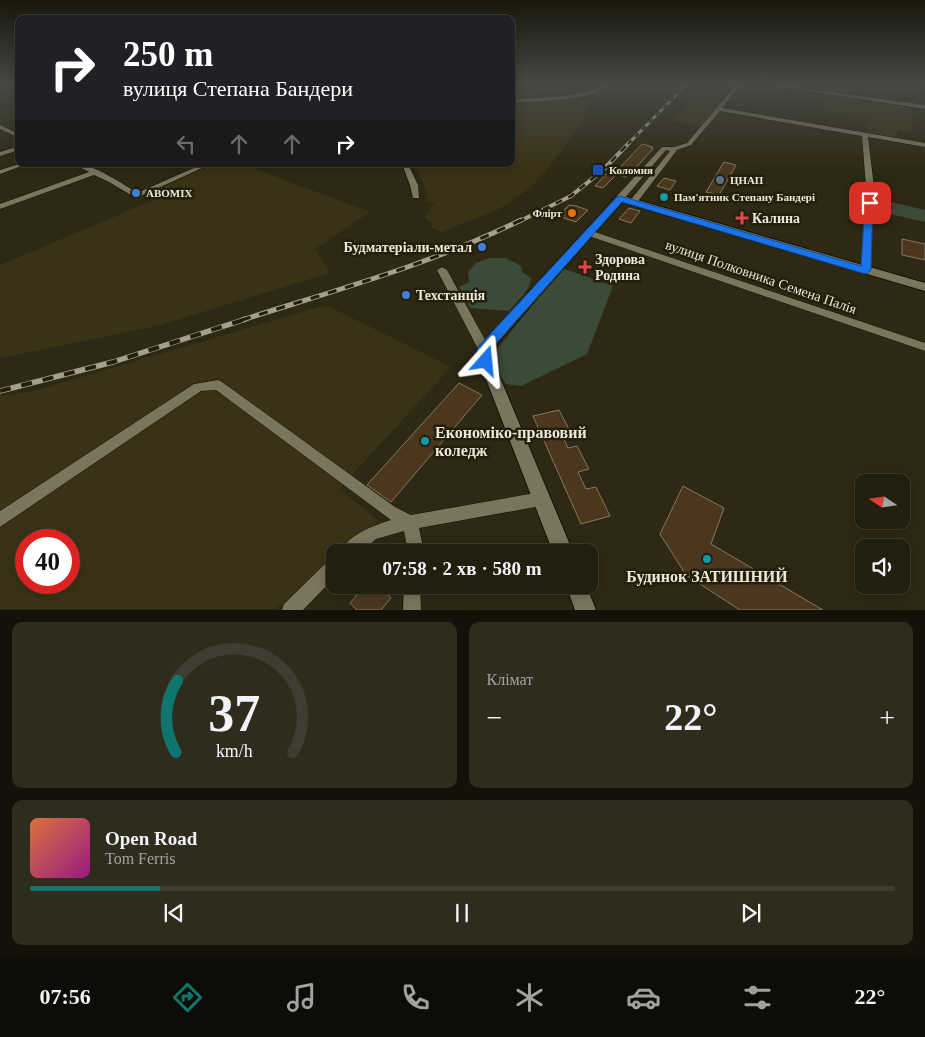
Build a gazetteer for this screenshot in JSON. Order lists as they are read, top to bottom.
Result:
{
  "streets": {
    "street": ["вулиця Полковника Семена Палія"]
  },
  "places": {
    "transit": ["Коломия"],
    "other": [
      "ЦНАП",
      "ABOMIX",
      "Пам'ятник Степану Бандері",
      "Флірт",
      "Будматеріали-метал",
      "Техстанція",
      "Економіко-правовий коледж",
      "Будинок ЗАТИШНИЙ"
    ],
    "health": ["Калина", "Здорова Родина"]
  },
  "north": "left",
  "page": {
    "turn": ["250 m", "вулиця Степана Бандери"],
    "limit": "40",
    "trip": "07:58 · 2 хв · 580 m",
    "tile": "Клімат",
    "heat": ["−", "22°", "+"],
    "song": ["Open Road", "Tom Ferris"],
    "tabs": ["07:56", "22°"],
    "gauge": ["37", "km/h"]
  }
}
